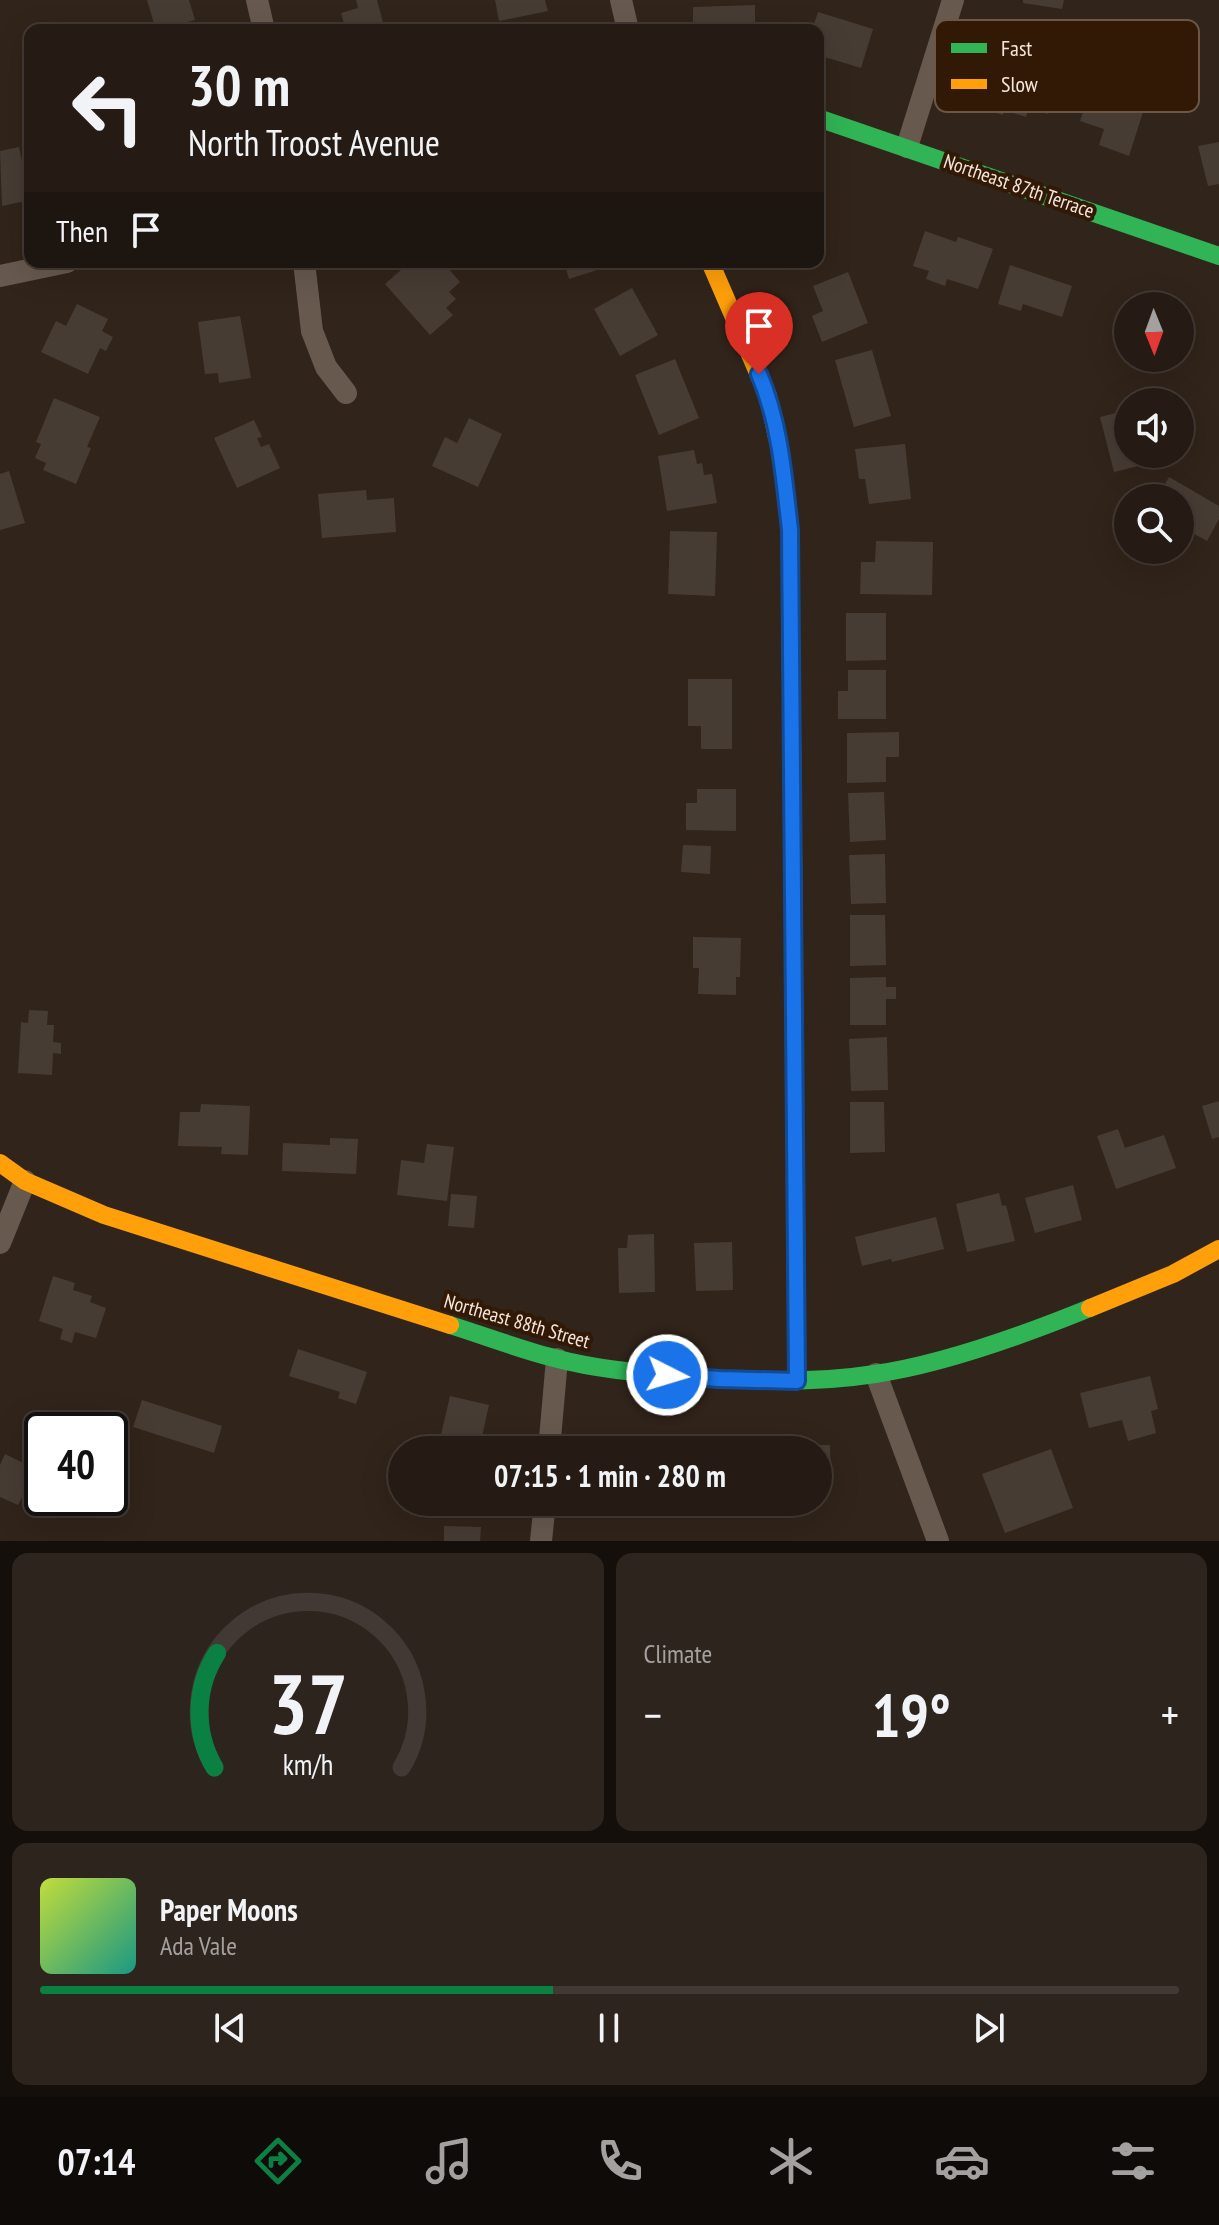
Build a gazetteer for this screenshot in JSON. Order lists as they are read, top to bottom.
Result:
{
  "streets": {
    "street": ["Northeast 87th Terrace", "Northeast 88th Street"]
  },
  "legend": ["Fast", "Slow"],
  "north": "bottom",
  "page": {
    "turn": ["30 m", "North Troost Avenue"],
    "then": "Then",
    "limit": "40",
    "trip": "07:15 · 1 min · 280 m",
    "tile": "Climate",
    "heat": ["−", "19°", "+"],
    "song": ["Paper Moons", "Ada Vale"],
    "tabs": "07:14",
    "gauge": ["37", "km/h"]
  }
}
